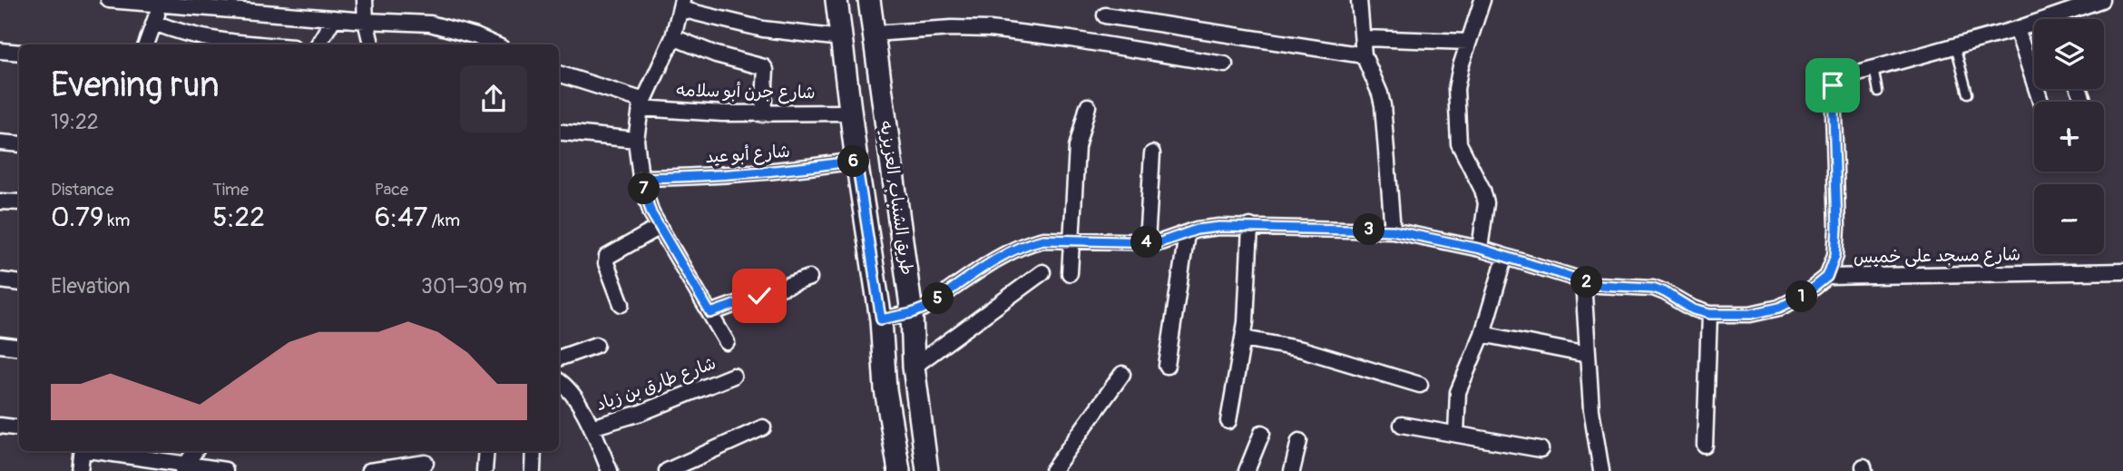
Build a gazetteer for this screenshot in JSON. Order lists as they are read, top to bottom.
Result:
{
  "streets": {
    "street": [
      "شارع جرن أبو سلامه",
      "شارع أبو عيد",
      "طريق الشنباب, العزيزيه",
      "شارع مسجد على خميس",
      "شارع طارق بن زياد"
    ]
  },
  "crossings": [
    ["شارع جرن أبو سلامه", "طريق الشنباب, العزيزيه"],
    ["شارع أبو عيد", "طريق الشنباب, العزيزيه"]
  ],
  "page": {
    "map_buttons": ["+", "−"],
    "heading": ["Evening run", "19:22"],
    "pins": [
      "6",
      "7",
      "3",
      "4",
      "2",
      "1",
      "5"
    ],
    "stats": [
      ["Distance", "0.79 km"],
      ["Time", "5:22"],
      ["Pace", "6:47 /km"]
    ],
    "chart": ["Elevation", "301–309 m"]
  }
}
